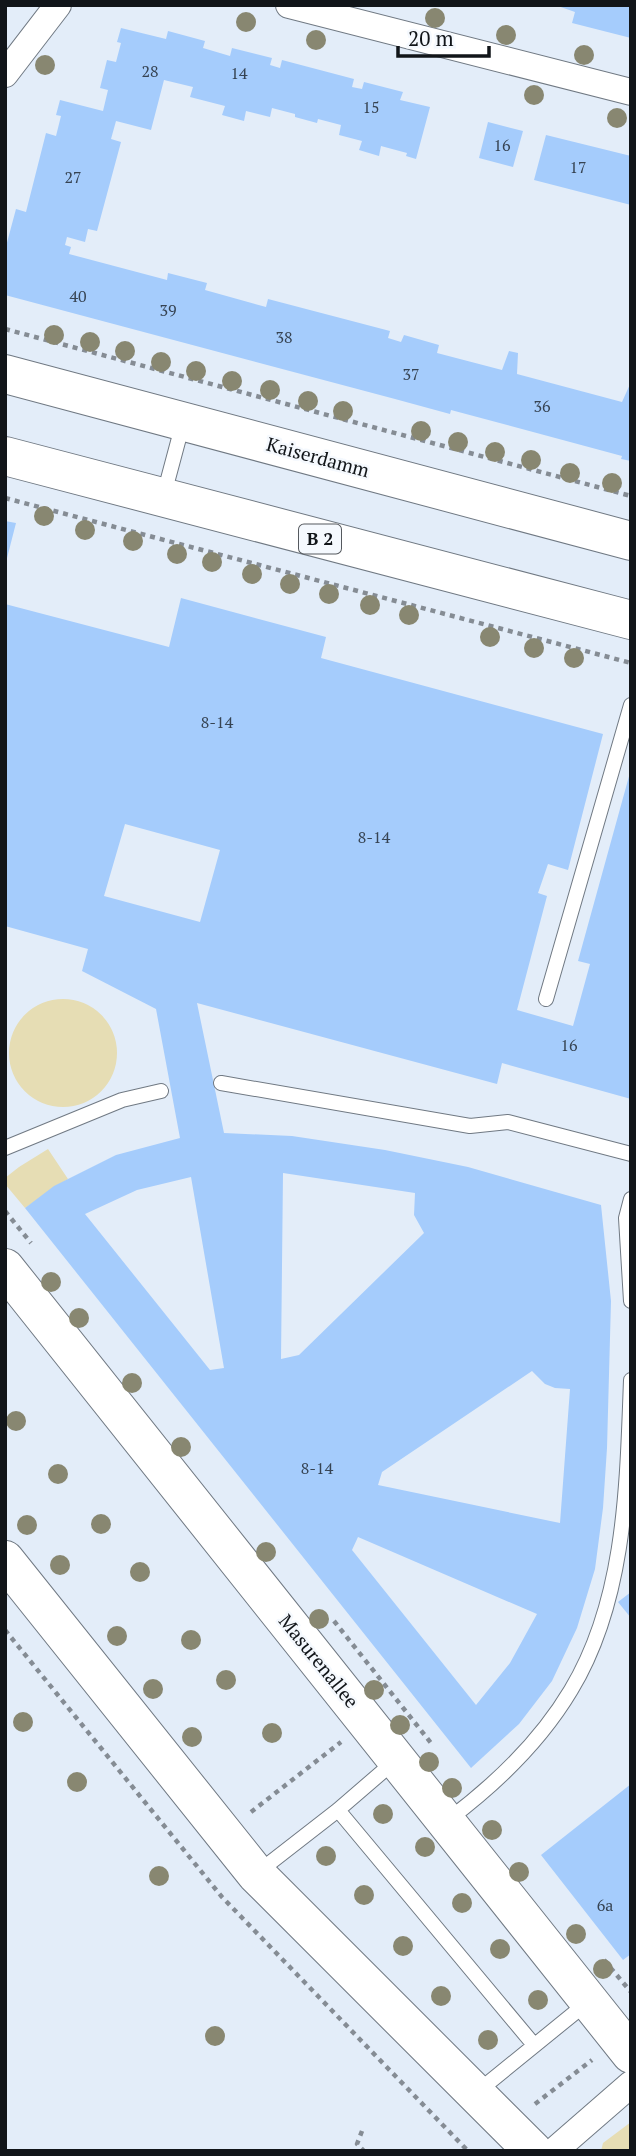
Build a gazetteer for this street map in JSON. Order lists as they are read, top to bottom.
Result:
{
  "streets": {
    "main road": ["Kaiserdamm", "B 2", "Masurenallee"]
  },
  "house_numbers": [
    "28",
    "14",
    "15",
    "16",
    "17",
    "27",
    "40",
    "39",
    "38",
    "37",
    "36",
    "8-14",
    "8-14",
    "16",
    "8-14",
    "6a"
  ],
  "scale_bar": "20 m"
}
